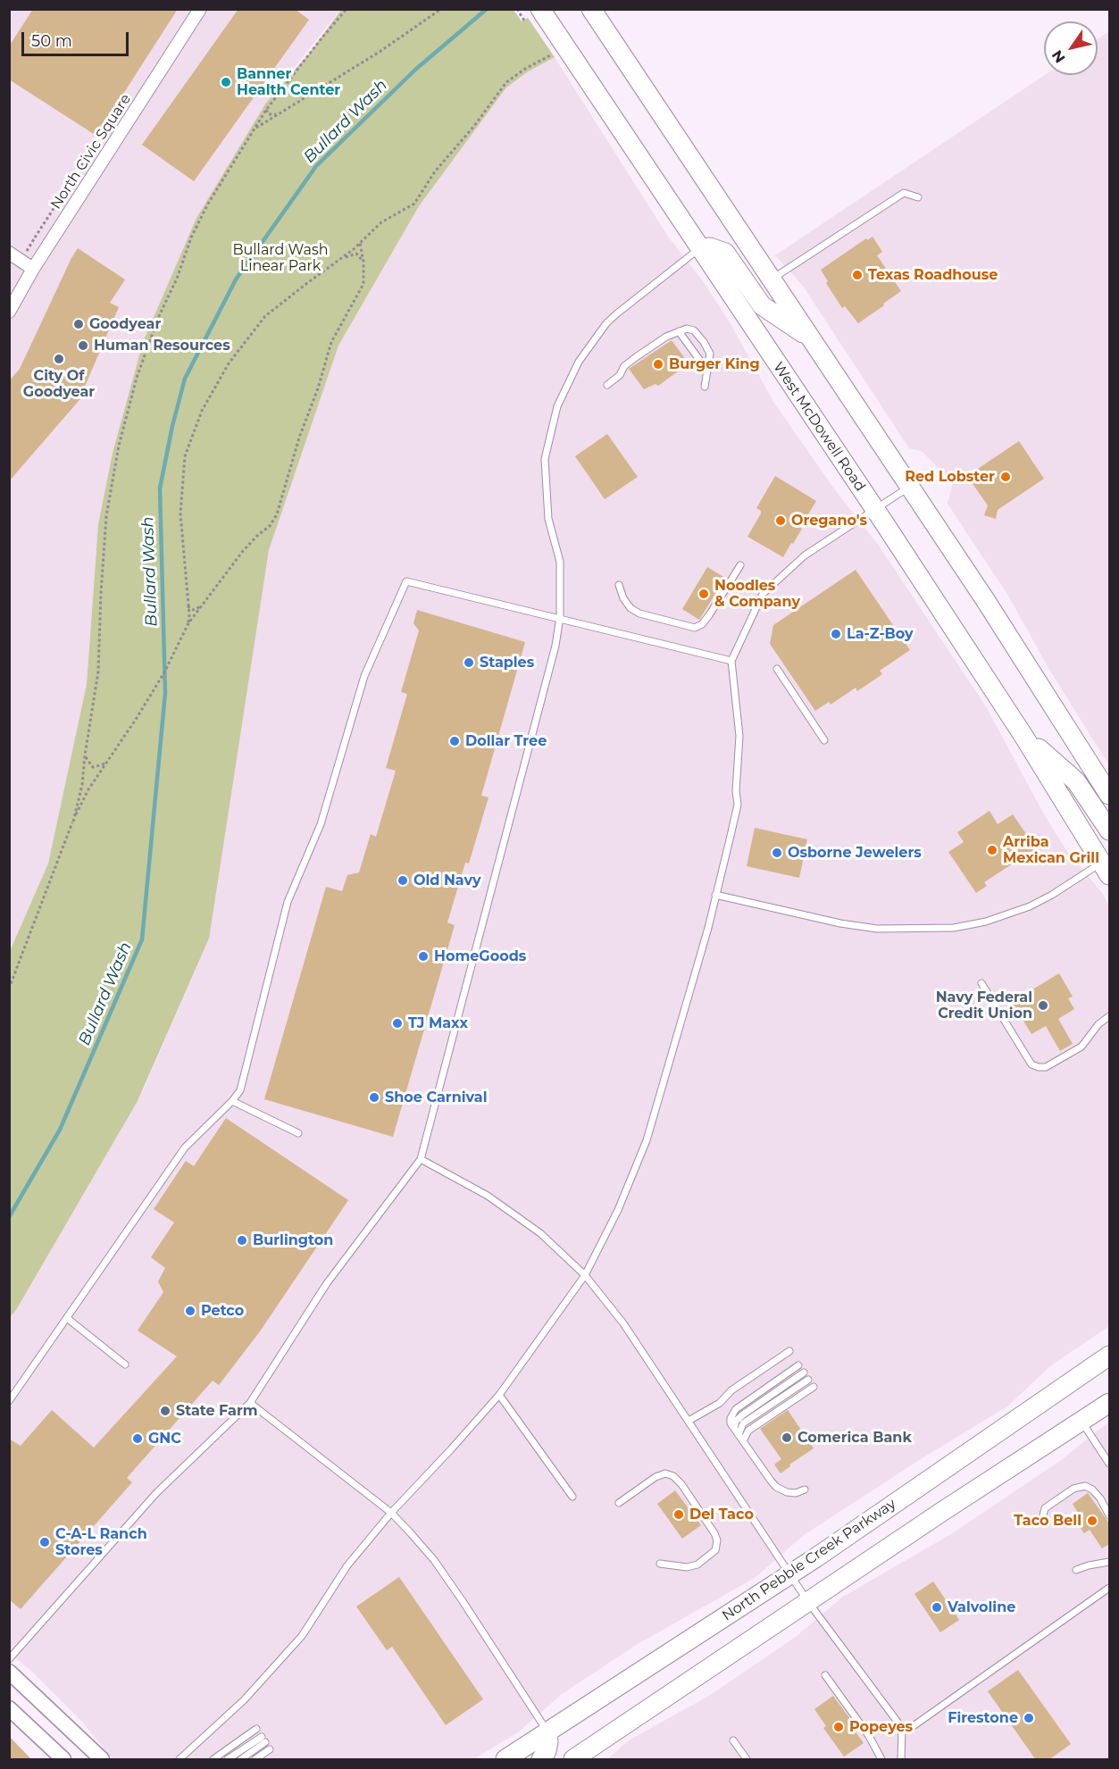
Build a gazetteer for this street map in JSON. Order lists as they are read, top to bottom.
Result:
{
  "streets": {
    "main road": ["West McDowell Road", "North Pebble Creek Parkway"],
    "street": ["North Civic Square"]
  },
  "water": ["Bullard Wash"],
  "parks": ["Bullard Wash Linear Park"],
  "places": [
    "Banner Health Center",
    "Texas Roadhouse",
    "Goodyear",
    "Human Resources",
    "City Of Goodyear",
    "Burger King",
    "Red Lobster",
    "Oregano's",
    "Noodles & Company",
    "La-Z-Boy",
    "Staples",
    "Dollar Tree",
    "Arriba Mexican Grill",
    "Osborne Jewelers",
    "Old Navy",
    "HomeGoods",
    "Navy Federal Credit Union",
    "TJ Maxx",
    "Shoe Carnival",
    "Burlington",
    "Petco",
    "State Farm",
    "Comerica Bank",
    "GNC",
    "Del Taco",
    "Taco Bell",
    "C-A-L Ranch Stores",
    "Valvoline",
    "Firestone",
    "Popeyes"
  ],
  "scale_bar": "50 m",
  "north": "bottom left"
}
